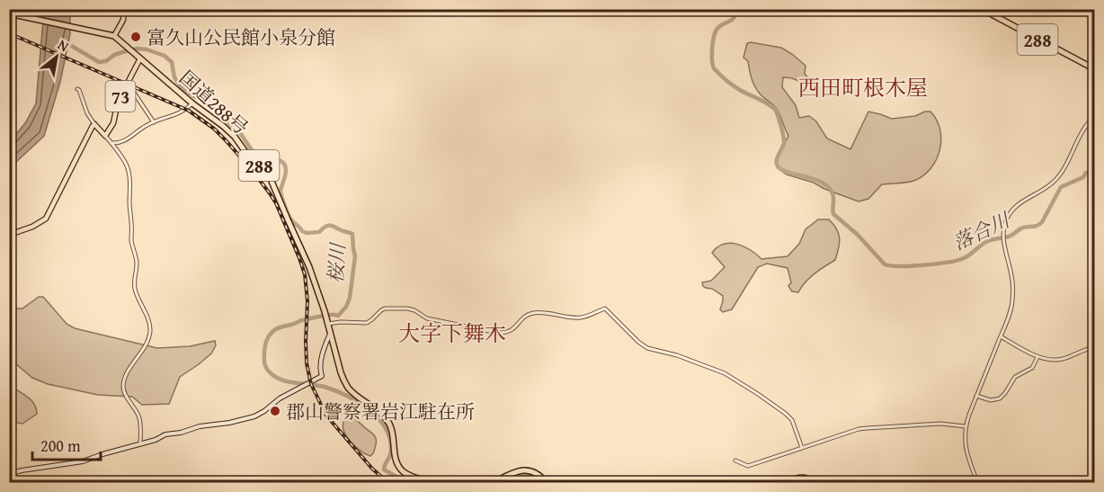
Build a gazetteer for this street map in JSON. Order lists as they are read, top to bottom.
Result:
{
  "streets": {
    "highway": ["288", "国道288号"],
    "main road": ["73"]
  },
  "crossings": [
    ["73", "国道288号"]
  ],
  "districts": ["西田町根木屋", "大字下舞木"],
  "water": ["落合川", "桜川"],
  "places": ["富久山公民館小泉分館", "郡山警察署岩江駐在所"],
  "scale_bar": "200 m",
  "north": "top right"
}
